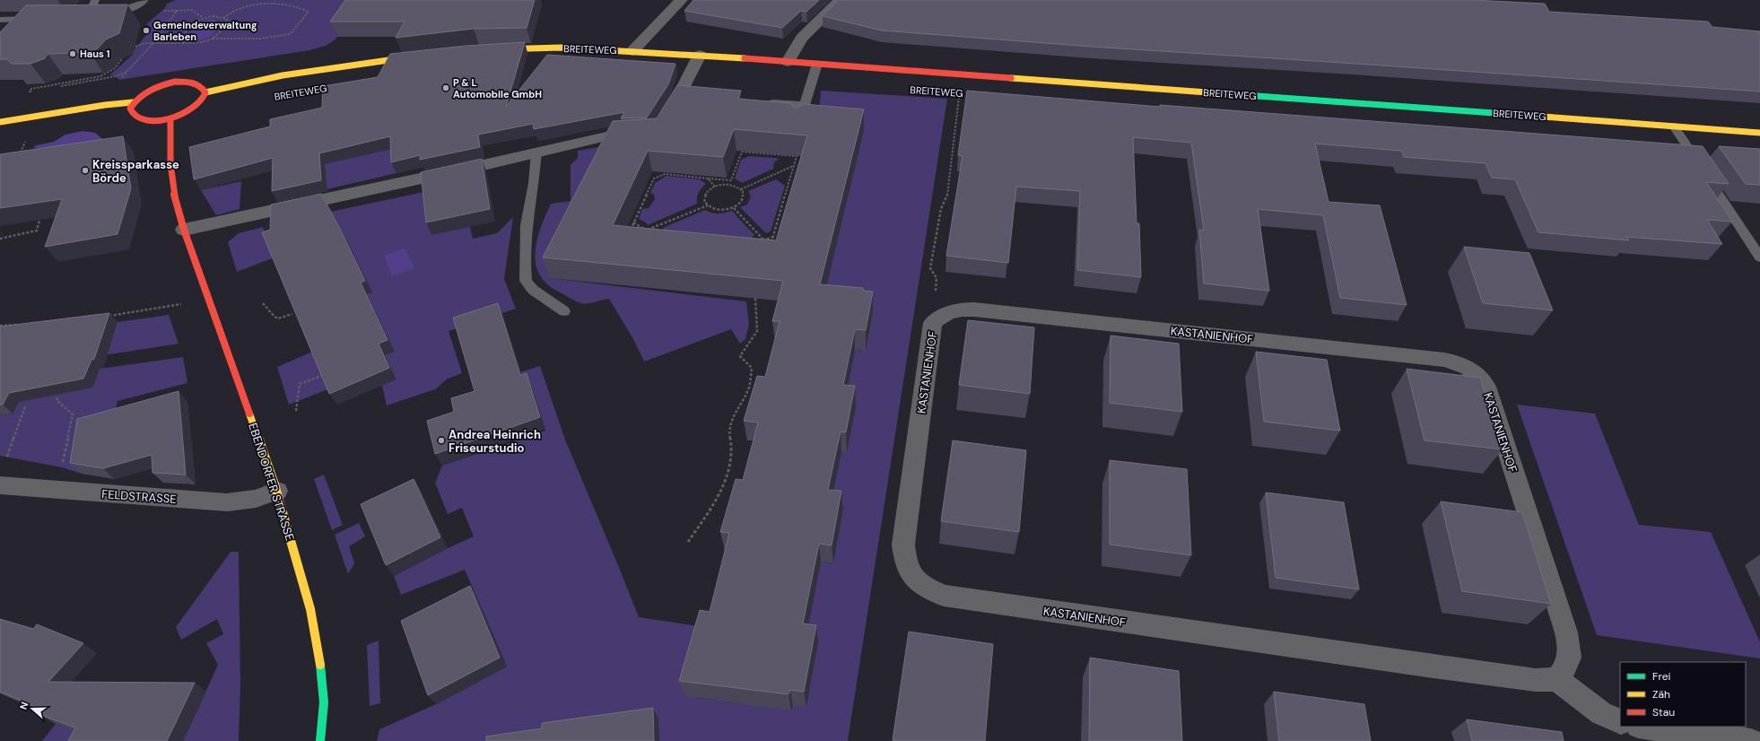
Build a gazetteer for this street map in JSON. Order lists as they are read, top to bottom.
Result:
{
  "streets": {
    "street": [
      "BREITEWEG",
      "KASTANIENHOF",
      "EBENDORFER STRASSE",
      "FELDSTRASSE"
    ]
  },
  "crossings": [
    ["EBENDORFER STRASSE", "FELDSTRASSE"]
  ],
  "places": [
    "Gemeindeverwaltung Barleben",
    "Haus 1",
    "P & L Automobile GmbH",
    "Kreissparkasse Börde",
    "Andrea Heinrich Friseurstudio"
  ],
  "legend": ["Frei", "Zäh", "Stau"],
  "north": "left"
}
